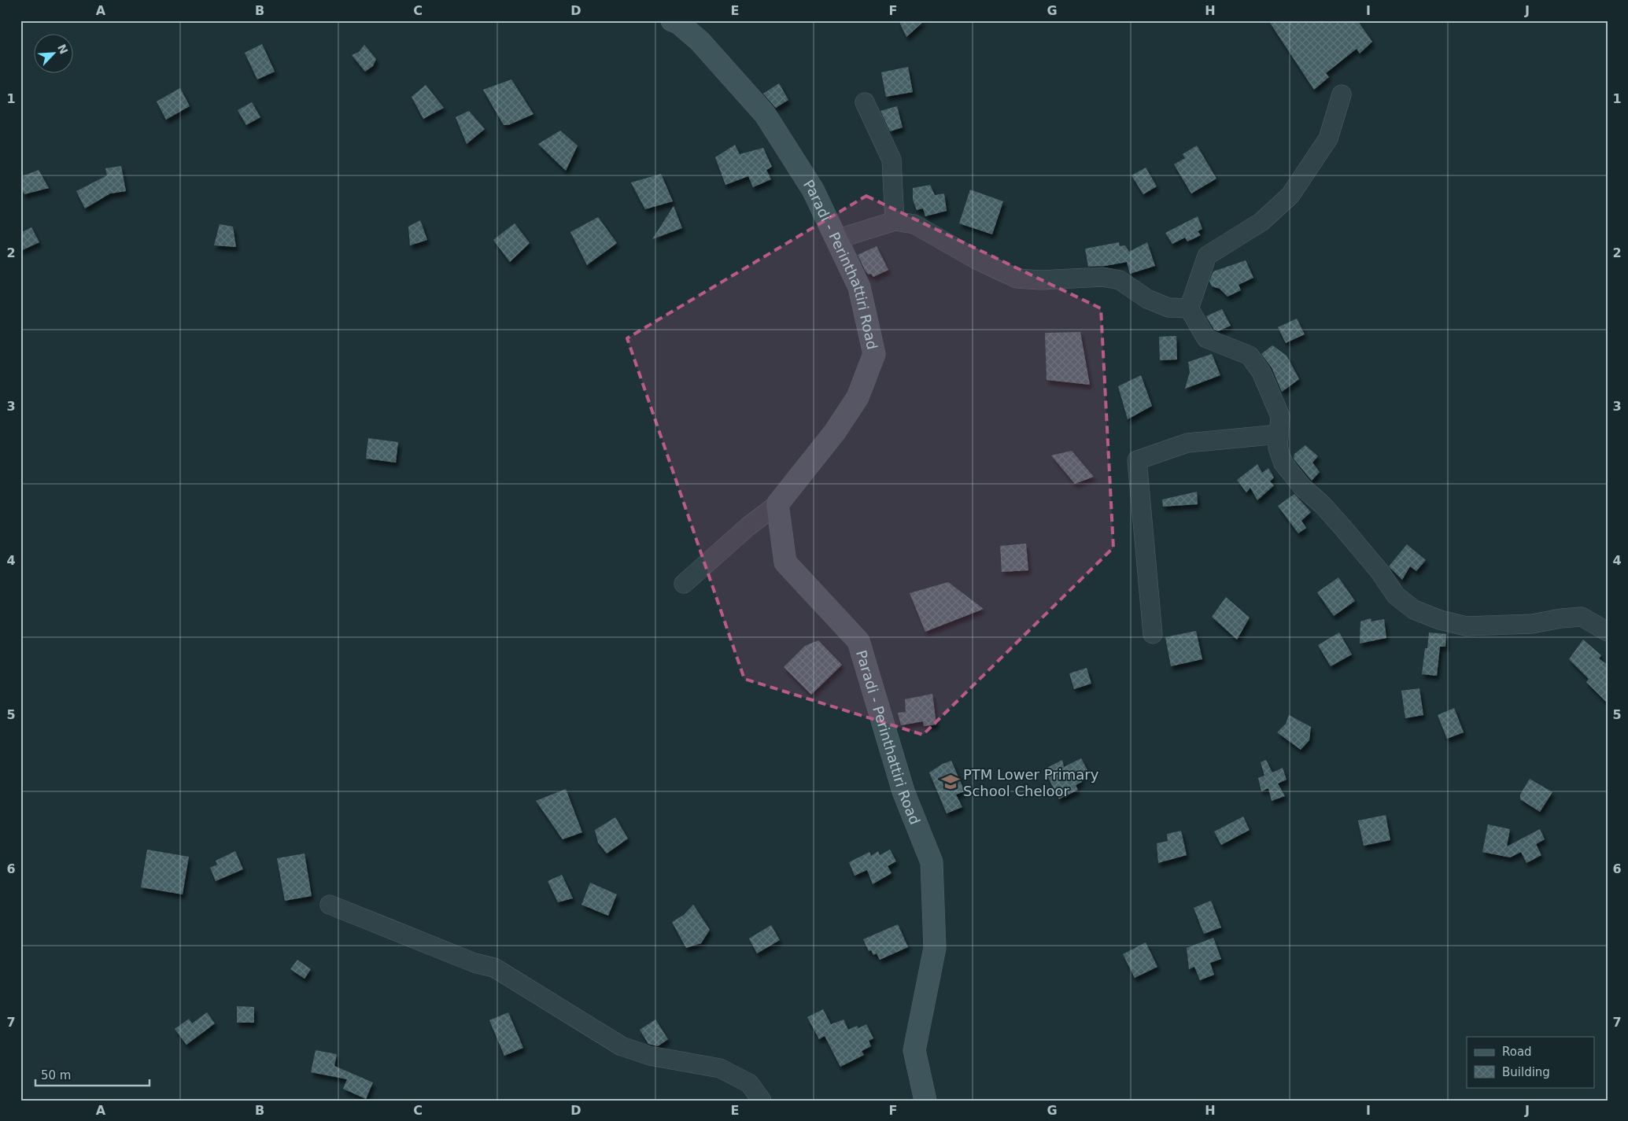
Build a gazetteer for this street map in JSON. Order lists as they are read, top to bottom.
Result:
{
  "streets": {
    "main road": ["Paradi - Perinthattiri Road"]
  },
  "places": {
    "school or university": ["PTM Lower Primary School Cheloor"]
  },
  "legend": ["Road", "Building"],
  "scale_bar": "50 m",
  "north": "top right",
  "grid": {
    "columns": [
      "A",
      "B",
      "C",
      "D",
      "E",
      "F",
      "G",
      "H",
      "I",
      "J"
    ],
    "rows": [
      "1",
      "2",
      "3",
      "4",
      "5",
      "6",
      "7"
    ]
  }
}
